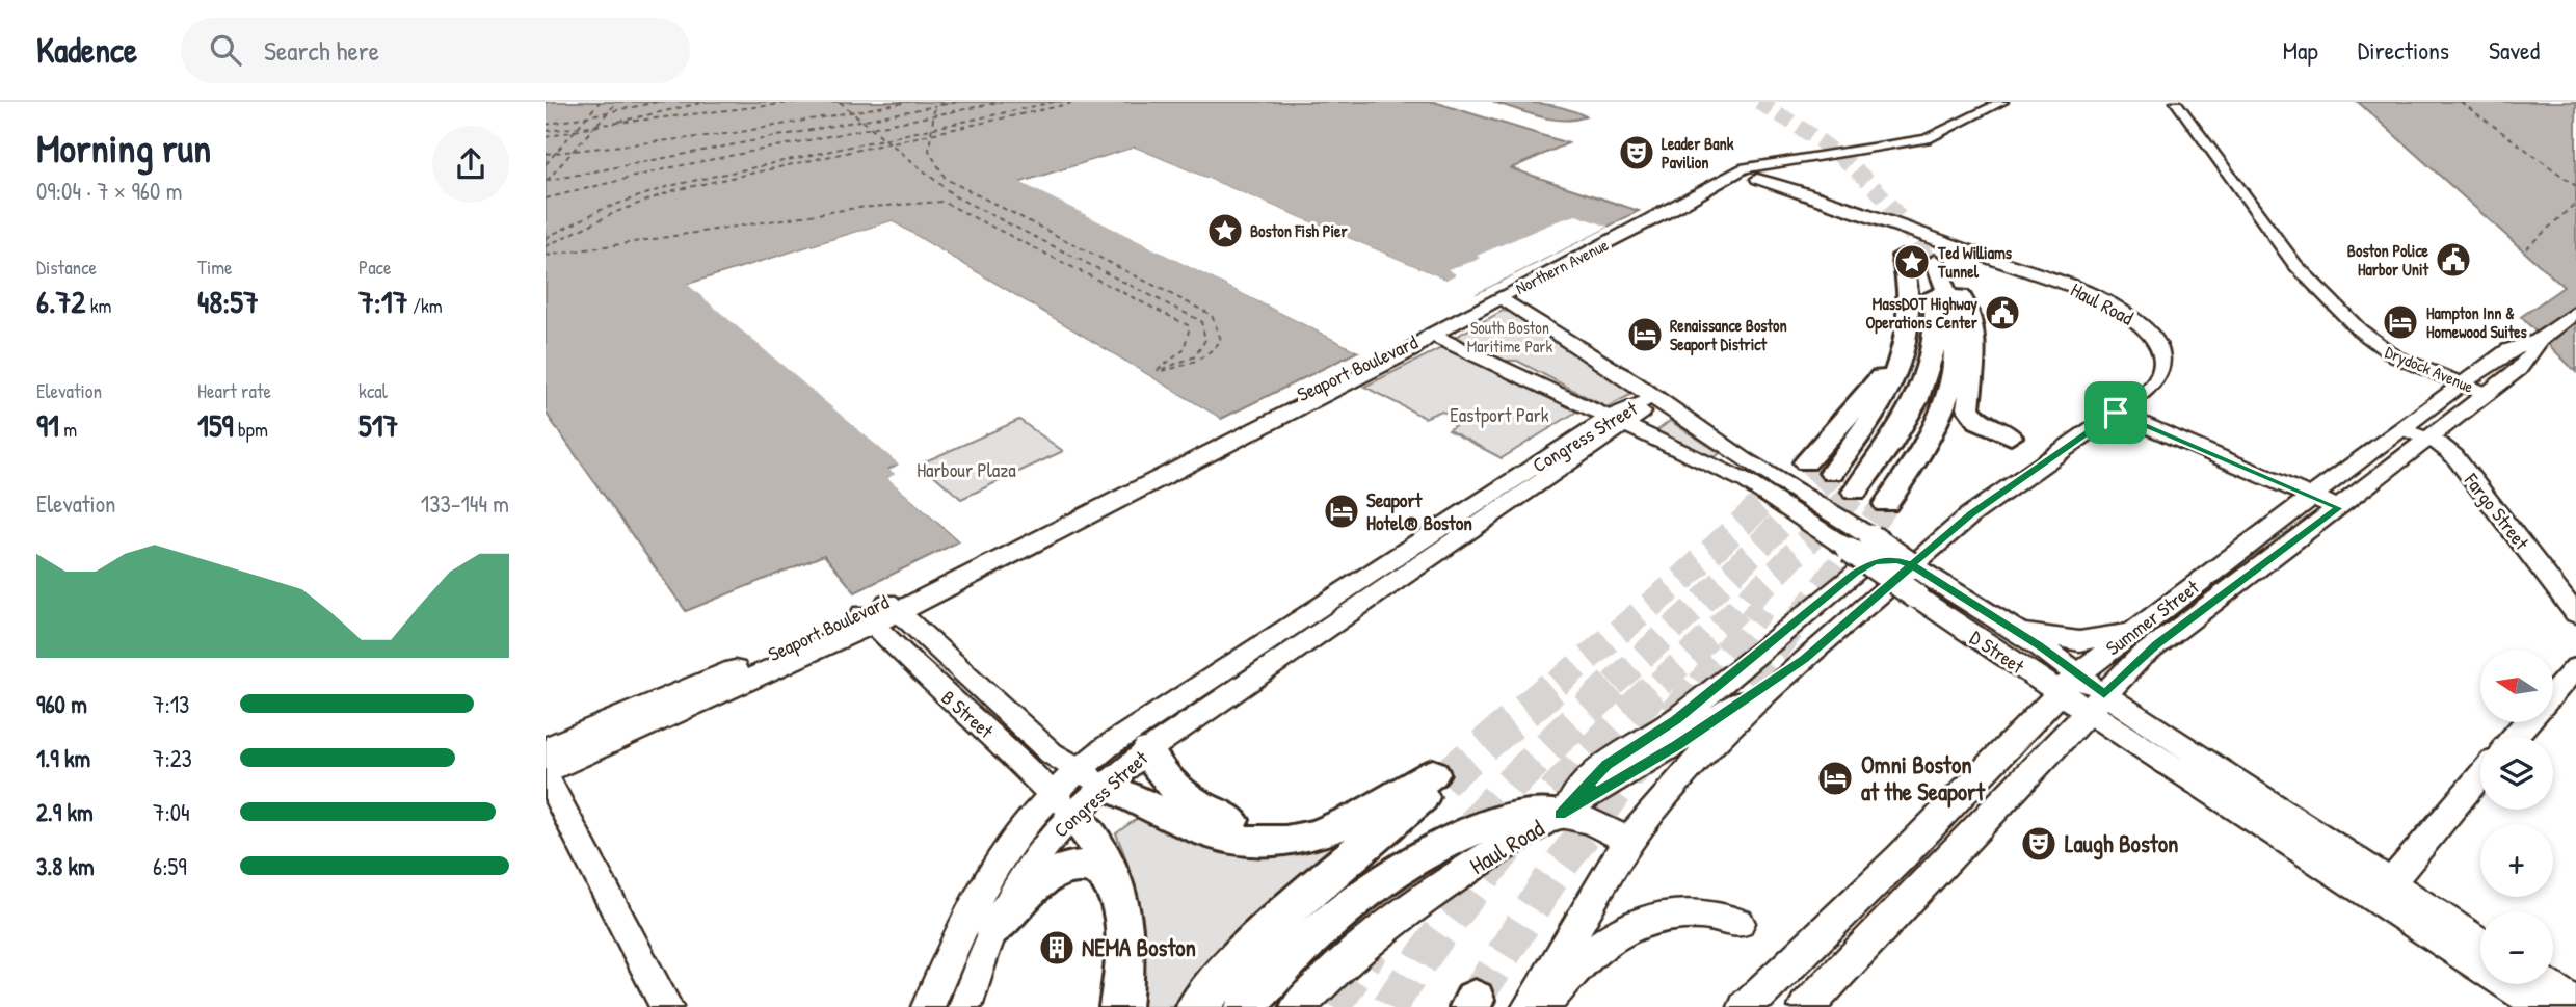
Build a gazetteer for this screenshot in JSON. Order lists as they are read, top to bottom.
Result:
{
  "streets": {
    "main road": [
      "Northern Avenue",
      "Haul Road",
      "Seaport Boulevard",
      "Drydock Avenue",
      "Congress Street",
      "Fargo Street",
      "Summer Street",
      "D Street",
      "B Street"
    ]
  },
  "crossings": [
    ["Northern Avenue", "Haul Road"],
    ["Northern Avenue", "Seaport Boulevard"],
    ["Northern Avenue", "D Street"],
    ["Seaport Boulevard", "D Street"],
    ["Seaport Boulevard", "B Street"],
    ["Drydock Avenue", "Summer Street"],
    ["Congress Street", "D Street"],
    ["Congress Street", "B Street"],
    ["Fargo Street", "Summer Street"],
    ["Summer Street", "D Street"]
  ],
  "parks": ["South Boston Maritime Park", "Eastport Park", "Harbour Plaza"],
  "places": {
    "theatre": ["Leader Bank Pavilion", "Laugh Boston"],
    "place": ["Boston Fish Pier", "Ted Williams Tunnel"],
    "public building": ["Boston Police Harbor Unit", "MassDOT Highway Operations Center"],
    "hotel": [
      "Hampton Inn & Homewood Suites",
      "Renaissance Boston Seaport District",
      "Seaport Hotel® Boston",
      "Omni Boston at the Seaport"
    ],
    "building": ["NEMA Boston"]
  },
  "north": "left",
  "page": {
    "header": "Kadence",
    "search": "Search here",
    "nav": ["Map", "Directions", "Saved"],
    "heading": ["Morning run", "09:04 · 7 × 960 m"],
    "stats": [
      ["Distance", "6.72 km"],
      ["Time", "48:57"],
      ["Pace", "7:17 /km"],
      ["Elevation", "91 m"],
      ["Heart rate", "159 bpm"],
      ["kcal", "517"]
    ],
    "chart": ["Elevation", "133–144 m"],
    "map_buttons": ["+", "−"],
    "list": [
      {
        "name": "960 m",
        "note": "7:13"
      },
      {
        "name": "1.9 km",
        "note": "7:23"
      },
      {
        "name": "2.9 km",
        "note": "7:04"
      },
      {
        "name": "3.8 km",
        "note": "6:59"
      }
    ]
  }
}
